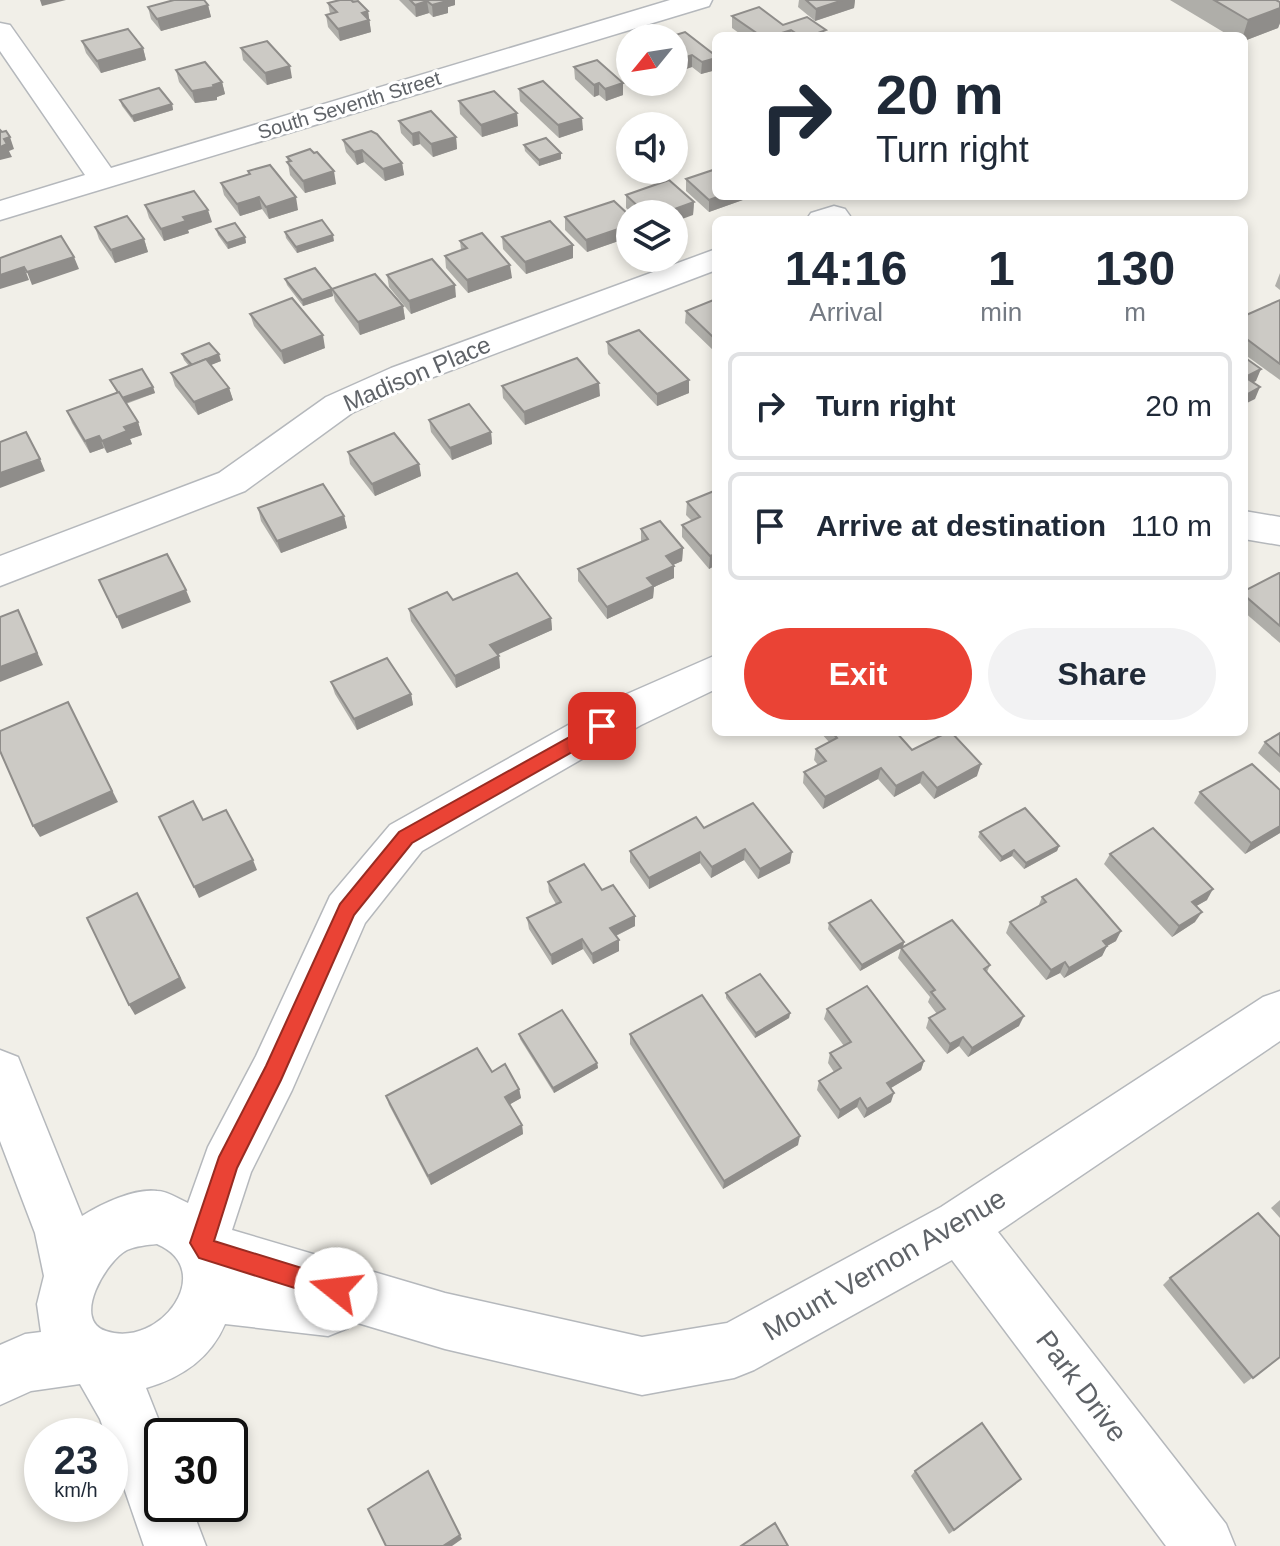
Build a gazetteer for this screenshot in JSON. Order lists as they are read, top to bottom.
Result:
{
  "streets": {
    "street": [
      "South Seventh Street",
      "Madison Place",
      "Mount Vernon Avenue",
      "Park Drive"
    ]
  },
  "crossings": [
    ["Mount Vernon Avenue", "Park Drive"]
  ],
  "north": "bottom left",
  "page": {
    "turn": ["20 m", "Turn right"],
    "eta": [
      "14:16",
      "Arrival",
      "1",
      "min",
      "130",
      "m"
    ],
    "list": [
      {
        "name": "Turn right",
        "value": "20 m"
      },
      {
        "name": "Arrive at destination",
        "value": "110 m"
      }
    ],
    "buttons": ["Exit", "Share"],
    "speed": "23 km/h",
    "limit": "30"
  }
}
